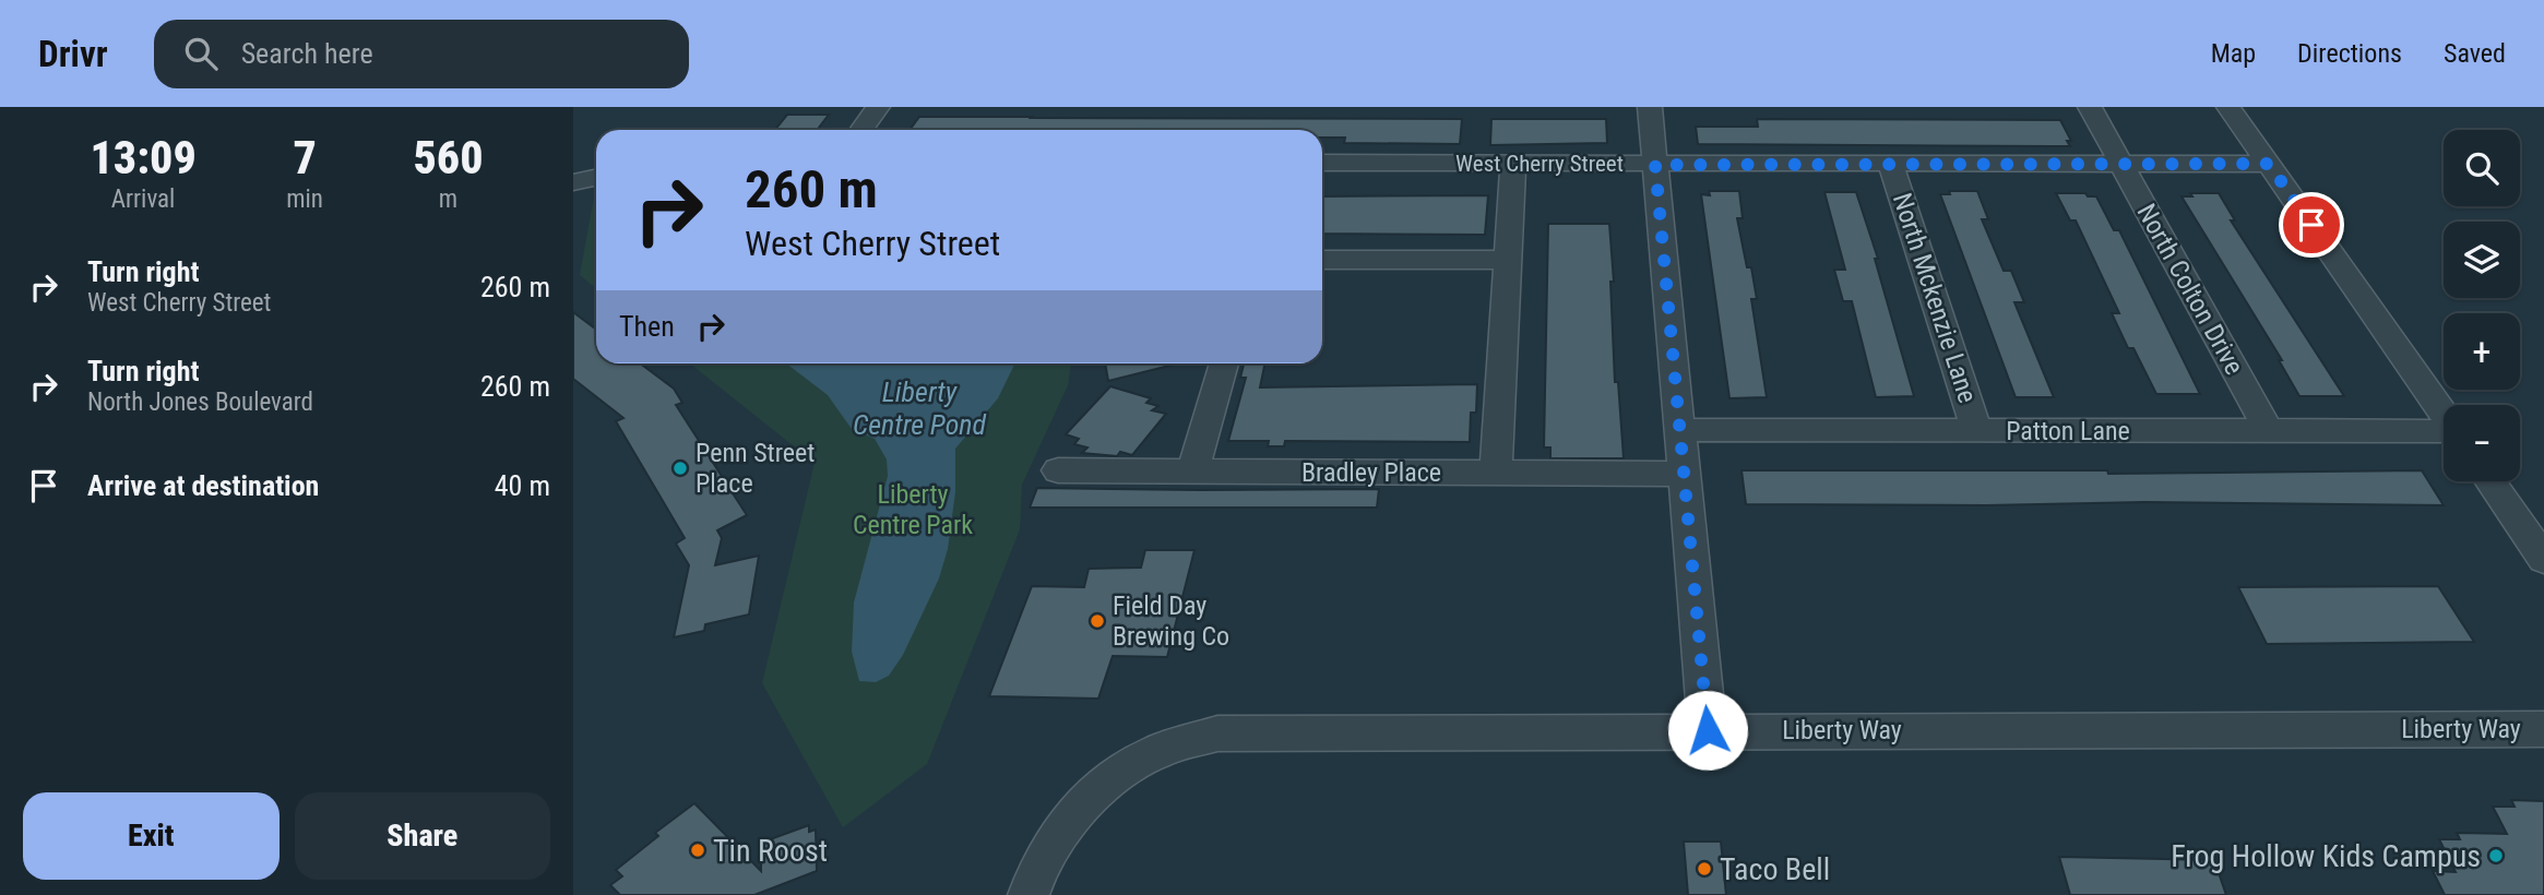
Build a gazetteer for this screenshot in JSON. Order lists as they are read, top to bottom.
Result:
{
  "streets": {
    "street": [
      "West Cherry Street",
      "North Colton Drive",
      "North Mckenzie Lane",
      "Patton Lane",
      "Bradley Place",
      "Liberty Way"
    ]
  },
  "crossings": [
    ["West Cherry Street", "North Colton Drive"],
    ["West Cherry Street", "North Mckenzie Lane"],
    ["North Colton Drive", "Patton Lane"],
    ["North Mckenzie Lane", "Patton Lane"]
  ],
  "water": ["Liberty Centre Pond"],
  "parks": ["Liberty Centre Park"],
  "places": [
    "Penn Street Place",
    "Field Day Brewing Co",
    "Tin Roost",
    "Frog Hollow Kids Campus",
    "Taco Bell"
  ],
  "page": {
    "header": "Drivr",
    "search": "Search here",
    "nav": ["Map", "Directions", "Saved"],
    "eta": [
      "13:09",
      "Arrival",
      "7",
      "min",
      "560",
      "m"
    ],
    "map_buttons": ["+", "−"],
    "turn": ["260 m", "West Cherry Street"],
    "list": [
      {
        "name": "Turn right",
        "note": "West Cherry Street",
        "value": "260 m"
      },
      {
        "name": "Turn right",
        "note": "North Jones Boulevard",
        "value": "260 m"
      },
      {
        "name": "Arrive at destination",
        "value": "40 m"
      }
    ],
    "then": "Then",
    "buttons": ["Exit", "Share"]
  }
}
